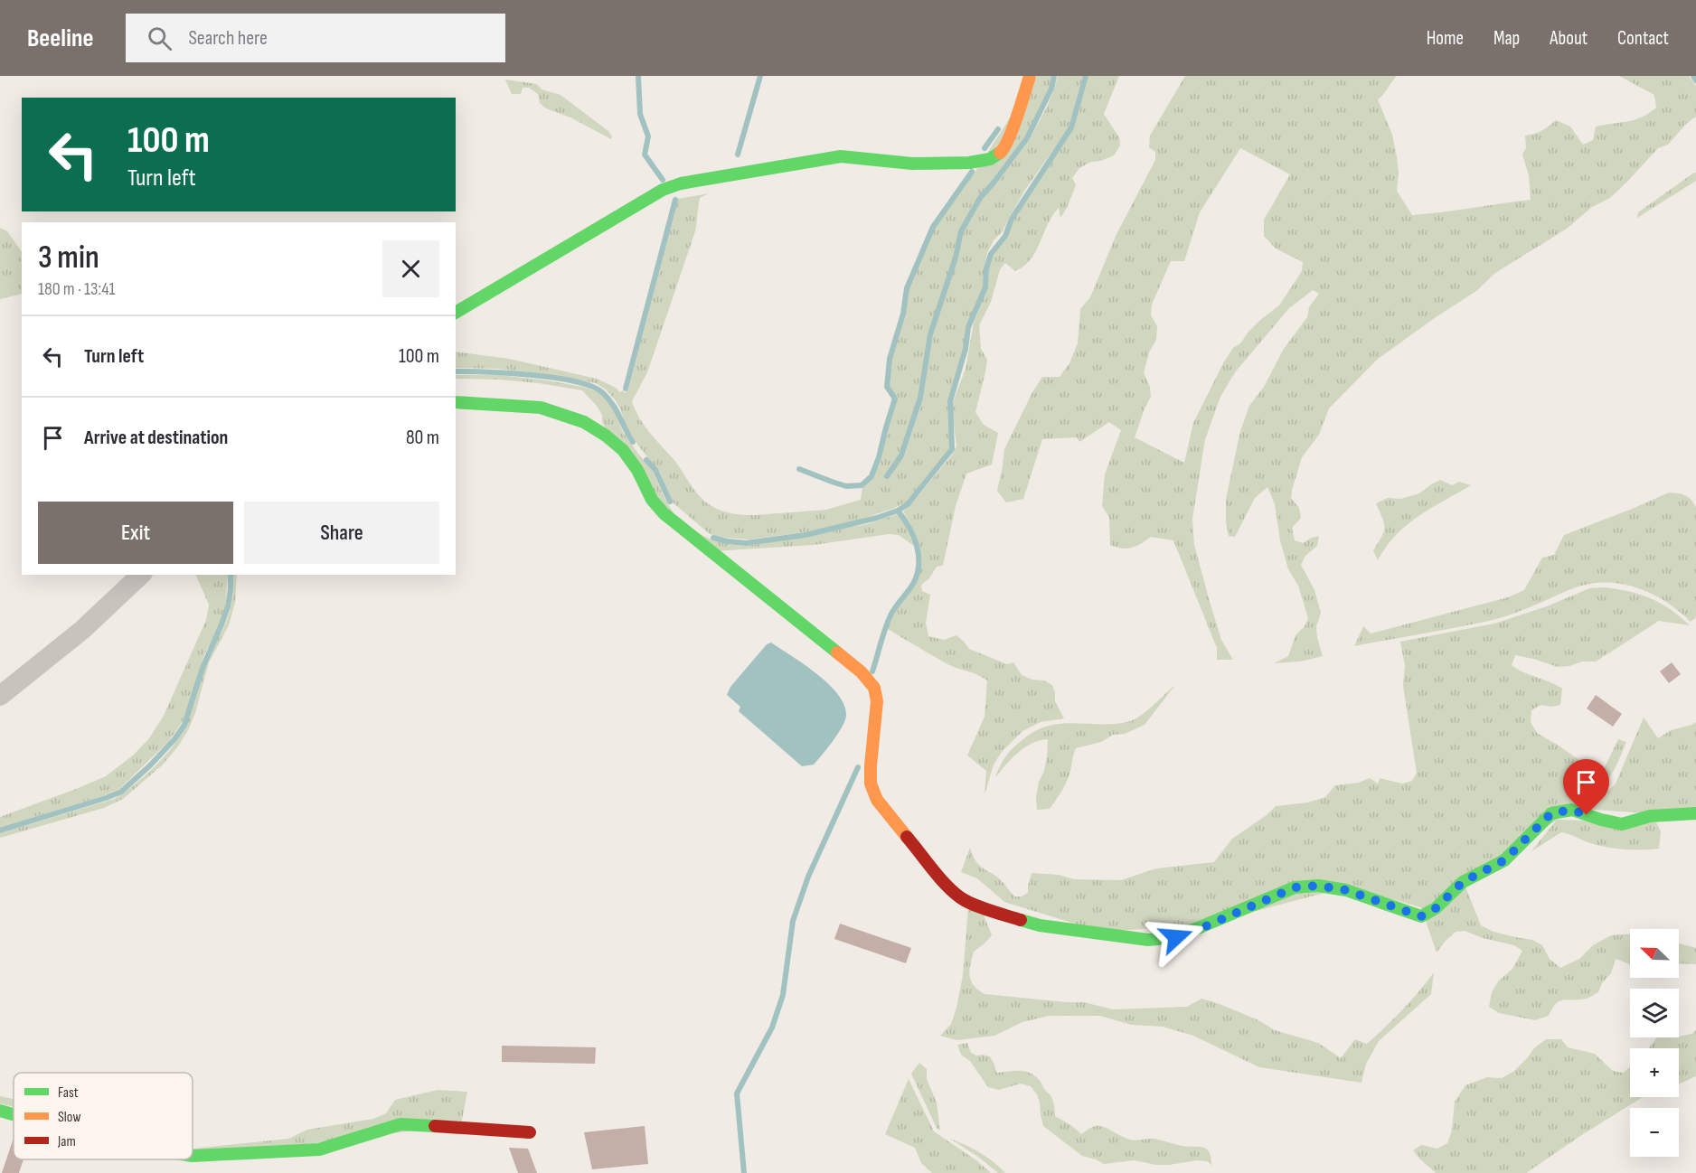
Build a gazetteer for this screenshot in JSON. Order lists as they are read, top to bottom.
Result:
{
  "legend": ["Fast", "Slow", "Jam"],
  "north": "top left",
  "page": {
    "header": "Beeline",
    "search": "Search here",
    "nav": [
      "Home",
      "Map",
      "About",
      "Contact"
    ],
    "turn": ["100 m", "Turn left"],
    "heading": ["3 min", "180 m · 13:41"],
    "list": [
      {
        "name": "Turn left",
        "value": "100 m"
      },
      {
        "name": "Arrive at destination",
        "value": "80 m"
      }
    ],
    "buttons": ["Exit", "Share"],
    "map_buttons": ["+", "−"]
  }
}
